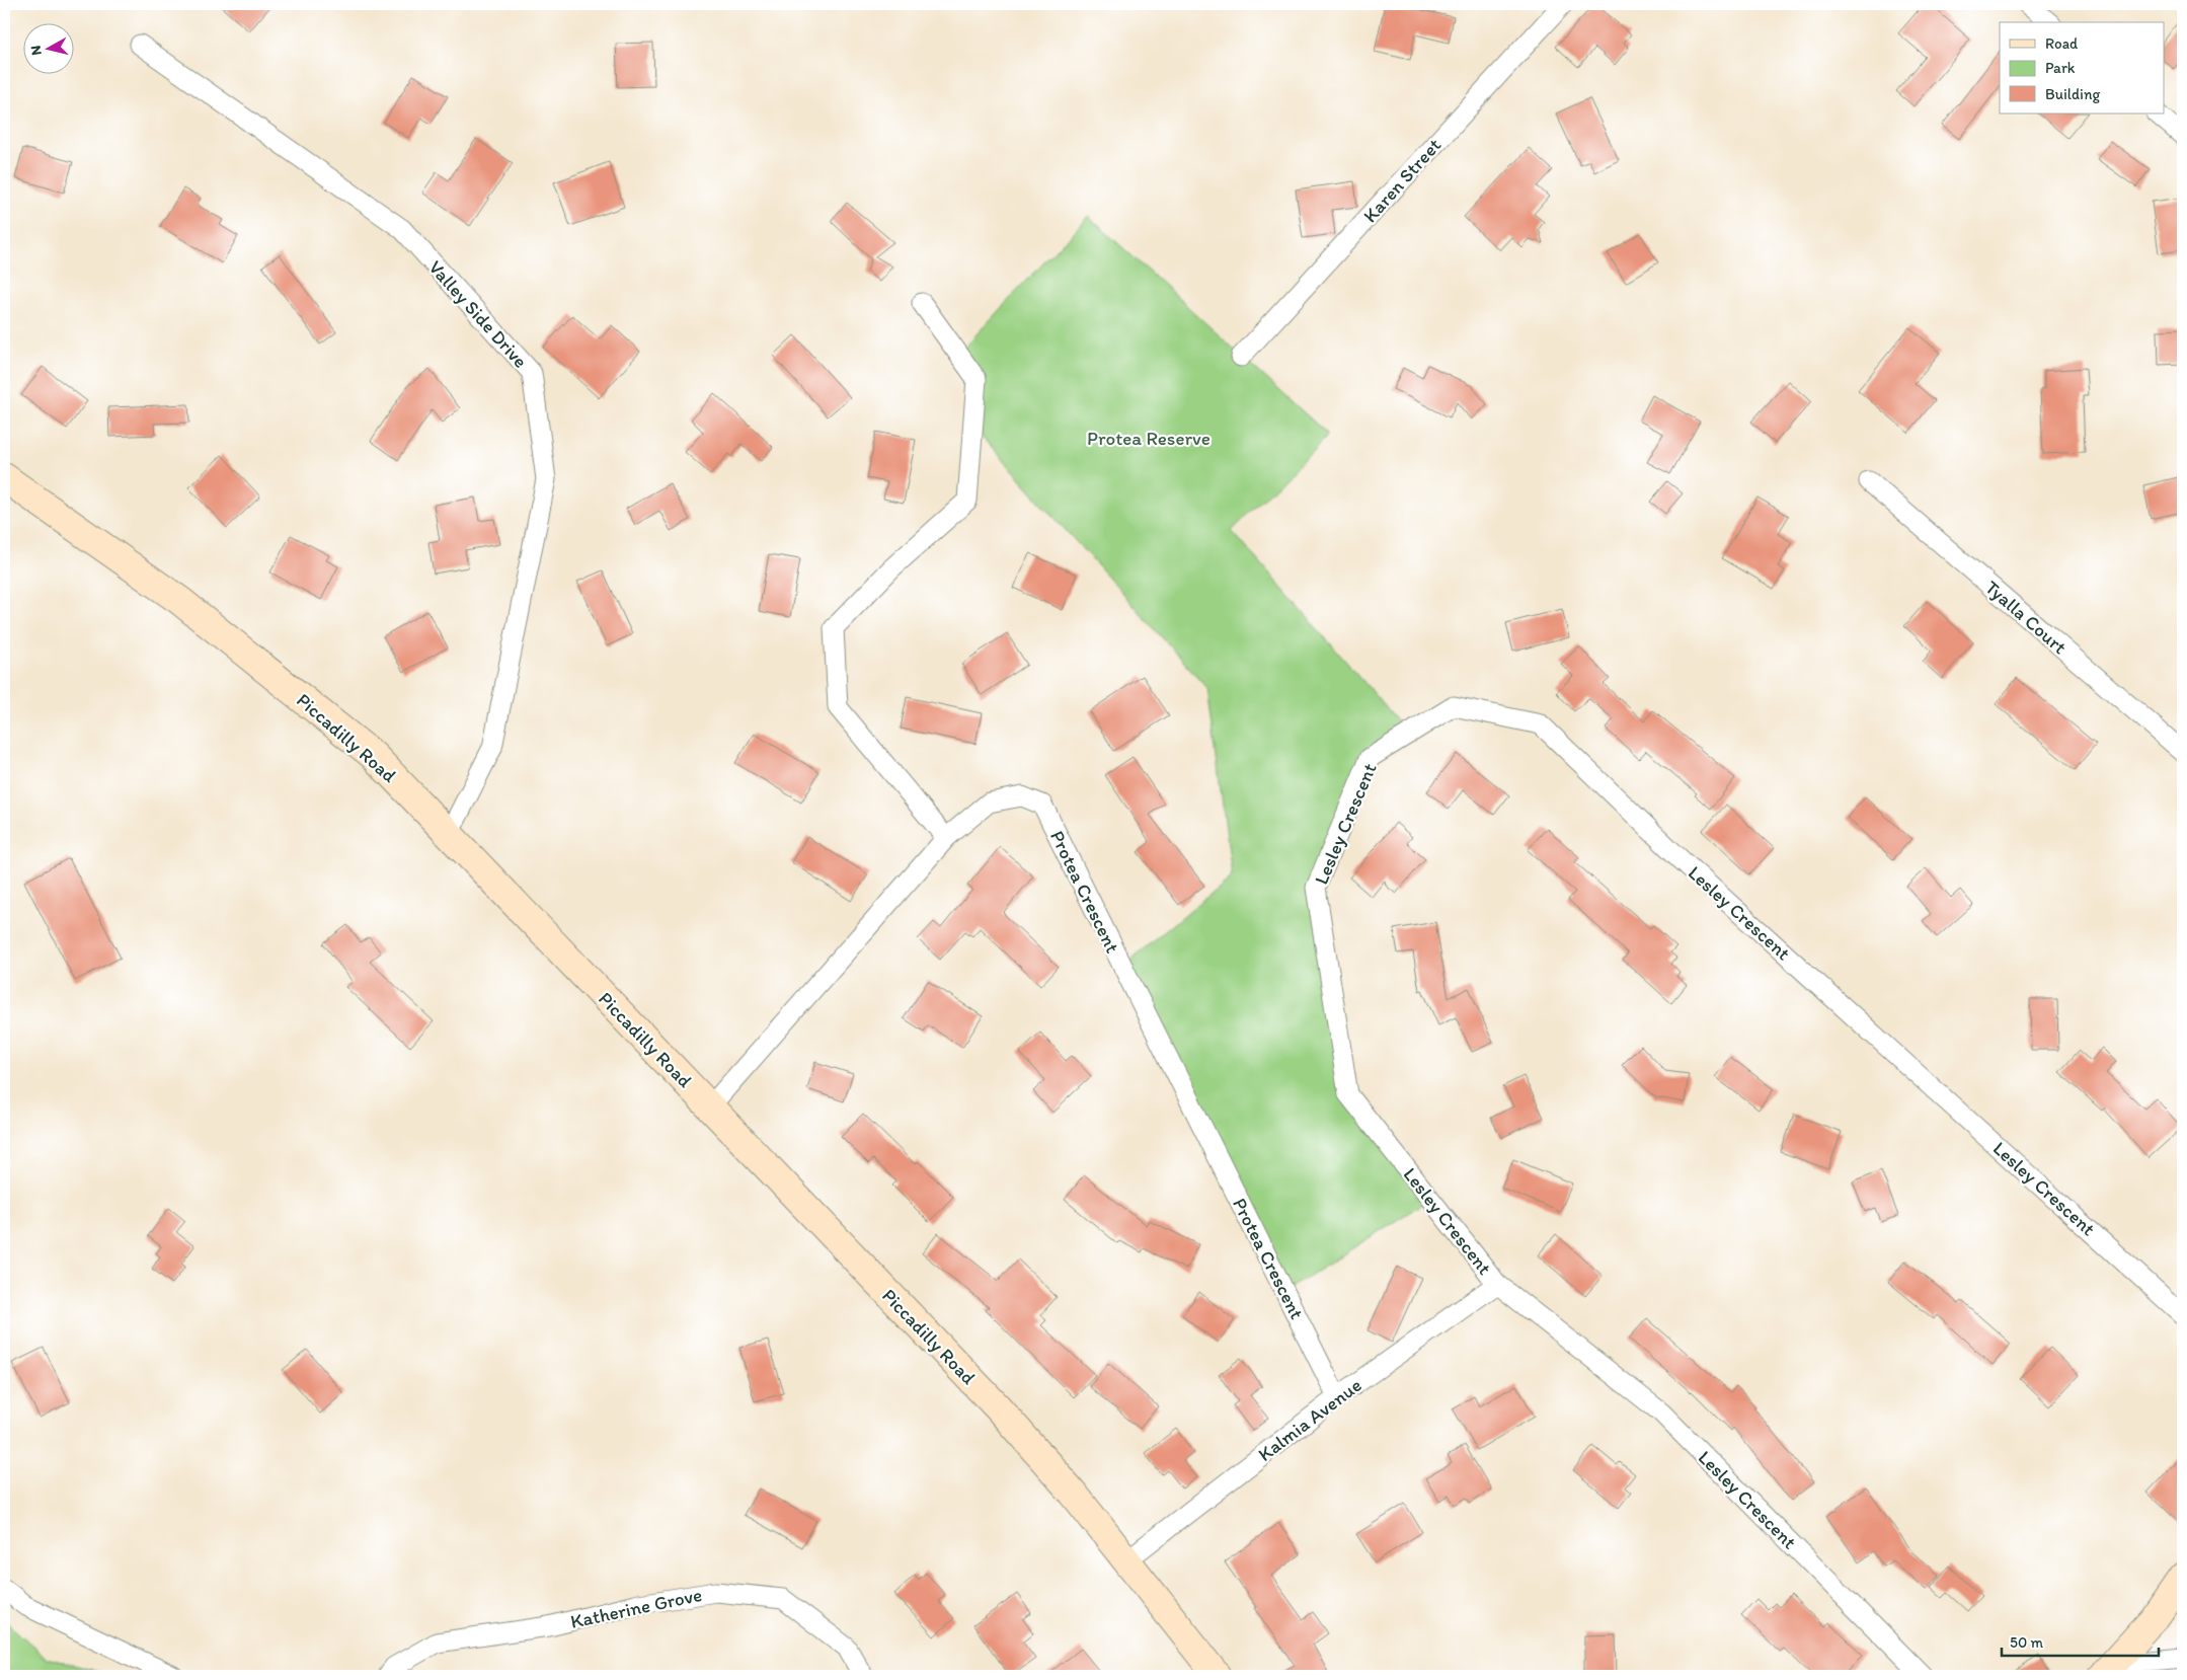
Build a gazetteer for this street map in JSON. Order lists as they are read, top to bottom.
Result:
{
  "streets": {
    "main road": ["Piccadilly Road"],
    "street": [
      "Karen Street",
      "Valley Side Drive",
      "Tyalla Court",
      "Lesley Crescent",
      "Protea Crescent",
      "Kalmia Avenue",
      "Katherine Grove"
    ]
  },
  "crossings": [
    ["Valley Side Drive", "Piccadilly Road"],
    ["Piccadilly Road", "Protea Crescent"],
    ["Piccadilly Road", "Kalmia Avenue"],
    ["Lesley Crescent", "Kalmia Avenue"],
    ["Protea Crescent", "Kalmia Avenue"]
  ],
  "parks": ["Protea Reserve"],
  "legend": ["Road", "Park", "Building"],
  "scale_bar": "50 m",
  "north": "left"
}
